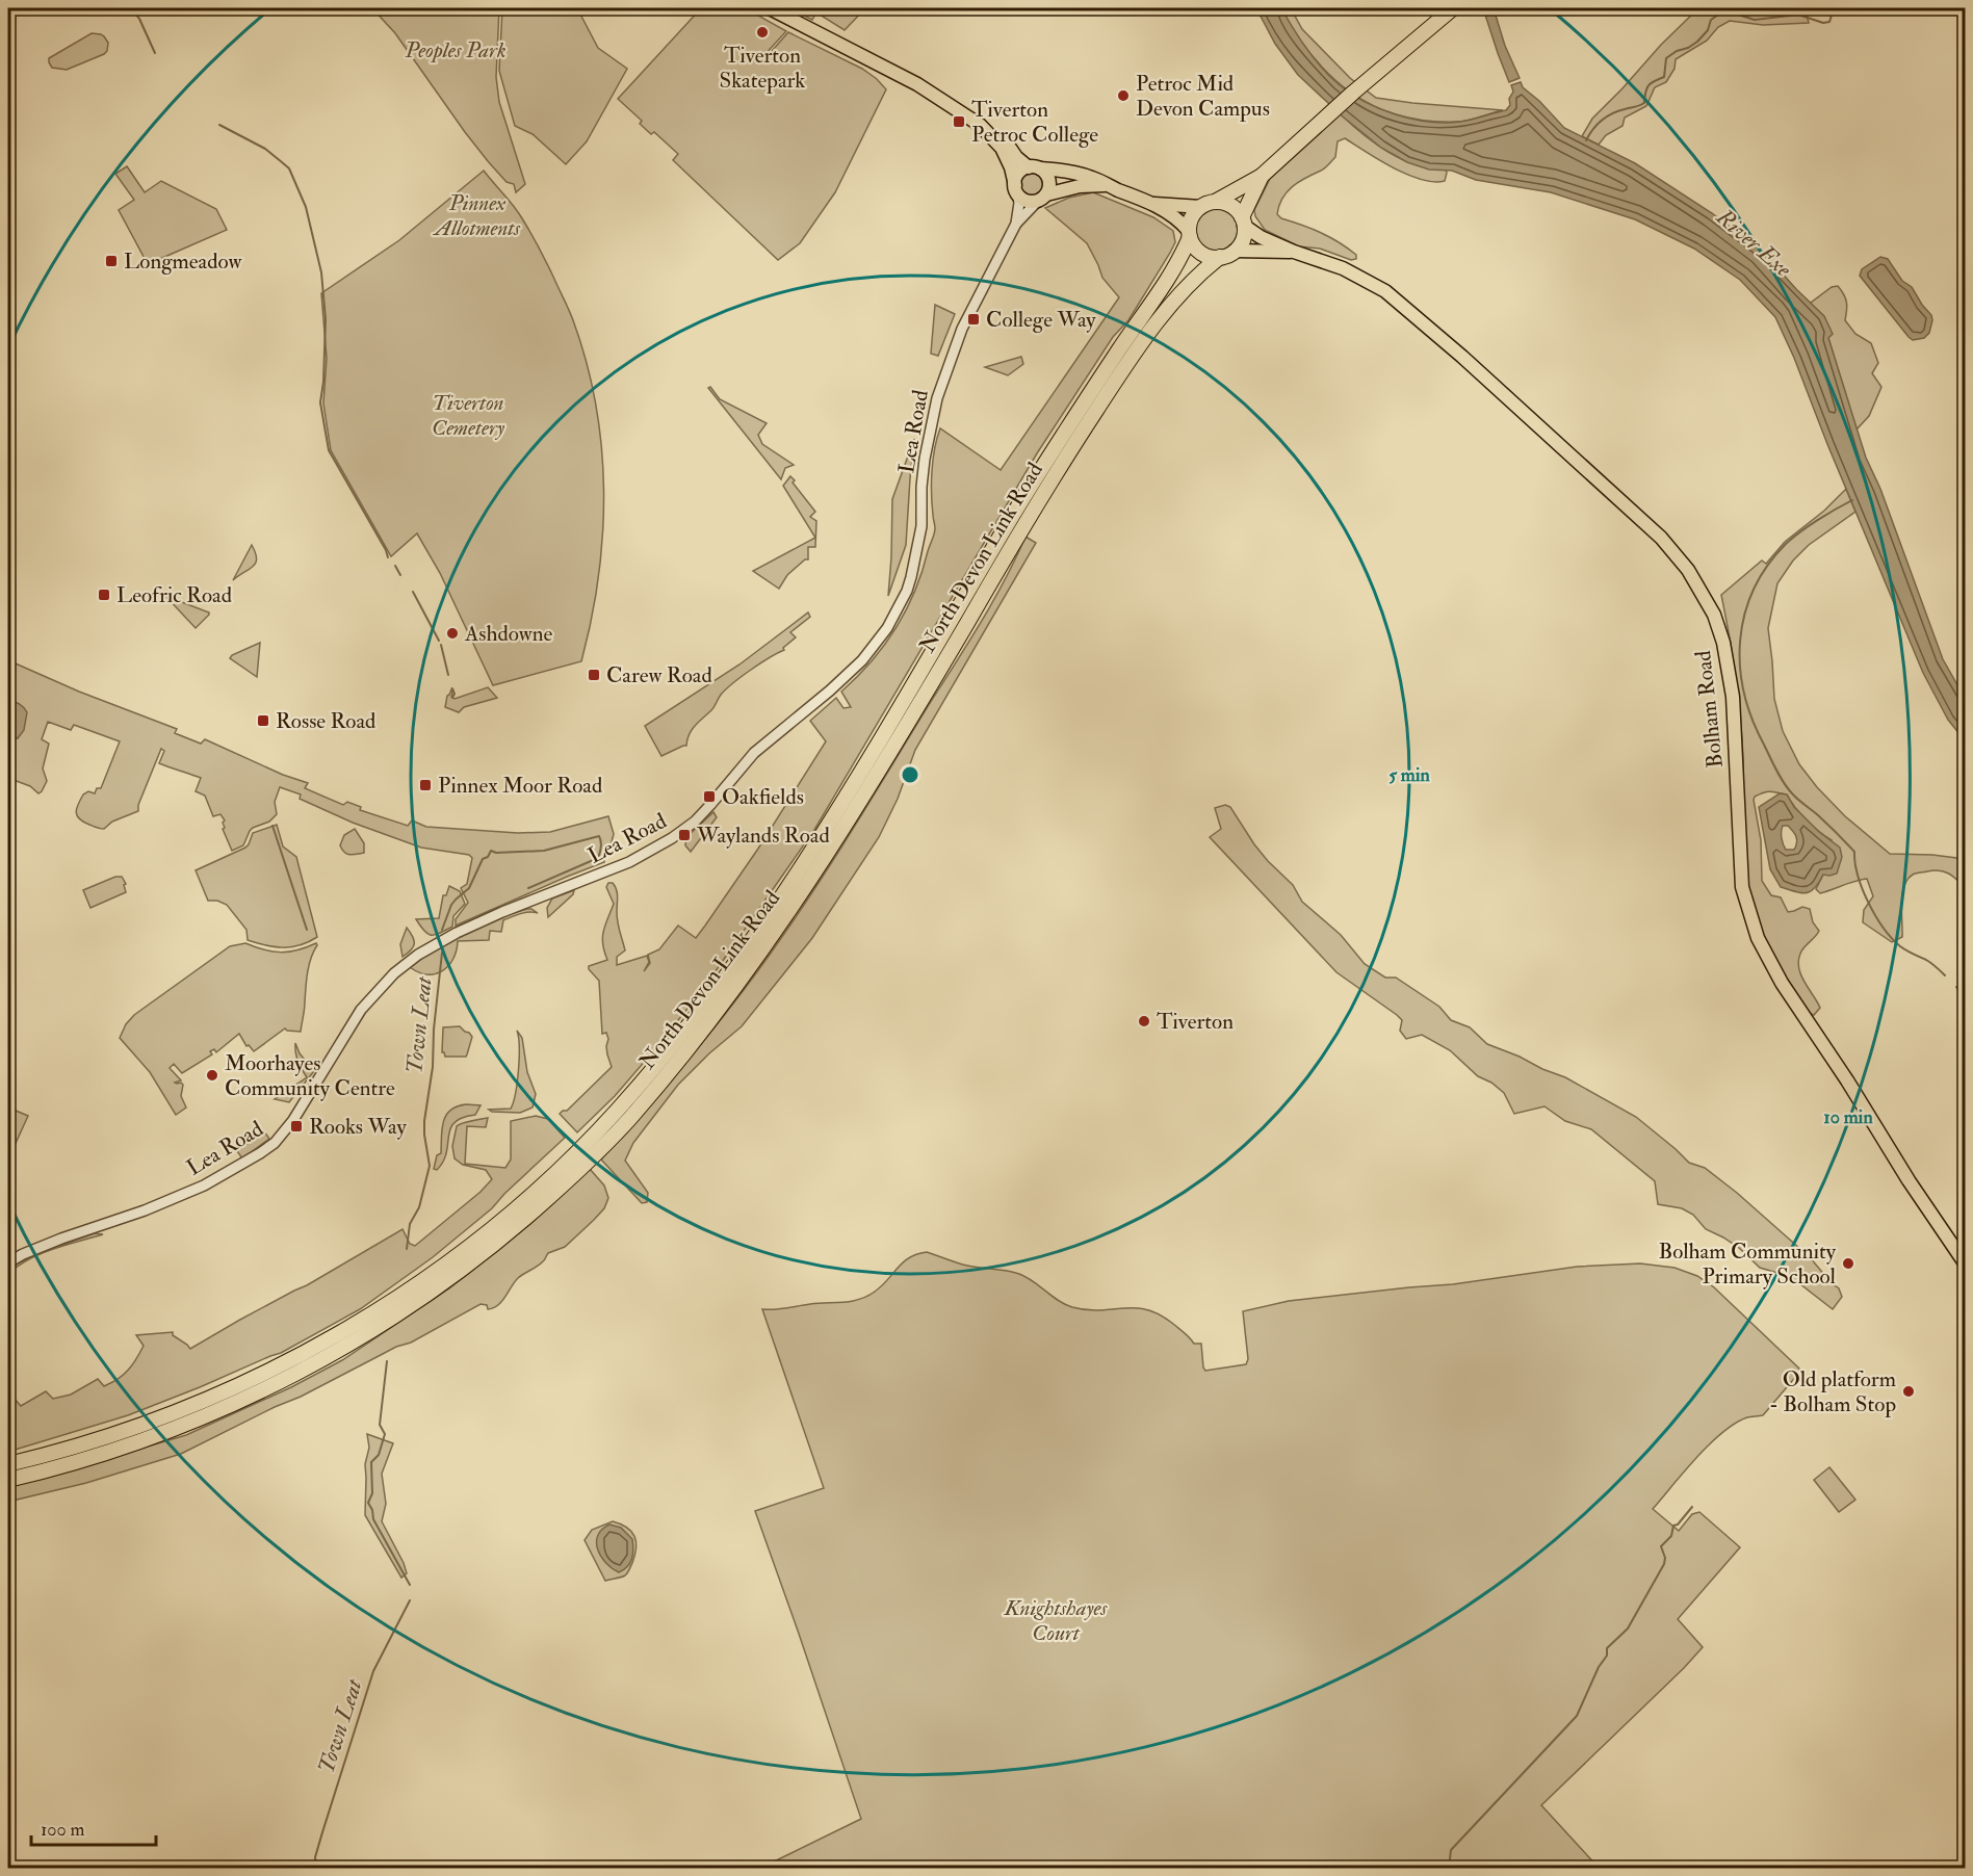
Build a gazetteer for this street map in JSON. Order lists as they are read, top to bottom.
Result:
{
  "streets": {
    "highway": ["North Devon Link Road"],
    "main road": ["Bolham Road"],
    "street": ["Lea Road"]
  },
  "crossings": [
    ["North Devon Link Road", "Bolham Road"]
  ],
  "water": ["River Exe", "Town Leat"],
  "parks": [
    "Peoples Park",
    "Pinnex Allotments",
    "Tiverton Cemetery",
    "Knightshayes Court"
  ],
  "places": {
    "other": [
      "Tiverton Skatepark",
      "Petroc Mid Devon Campus",
      "Ashdowne",
      "Tiverton",
      "Moorhayes Community Centre",
      "Bolham Community Primary School",
      "Old platform - Bolham Stop"
    ],
    "transit": [
      "Tiverton Petroc College",
      "Longmeadow",
      "College Way",
      "Leofric Road",
      "Carew Road",
      "Rosse Road",
      "Pinnex Moor Road",
      "Oakfields",
      "Waylands Road",
      "Rooks Way"
    ]
  },
  "scale_bar": "100 m",
  "rings": ["5 min", "10 min"]
}
